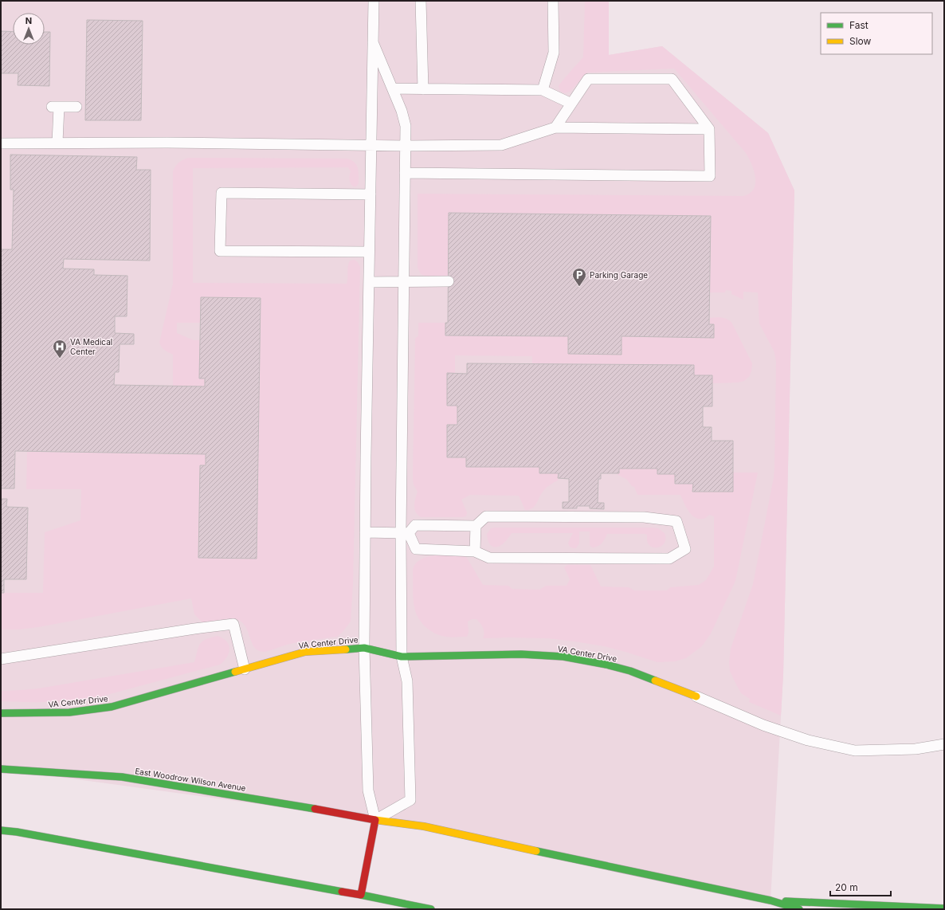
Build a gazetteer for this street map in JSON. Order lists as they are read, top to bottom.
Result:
{
  "streets": {
    "main road": ["VA Center Drive", "East Woodrow Wilson Avenue"]
  },
  "places": {
    "parking": ["Parking Garage"],
    "hospital": ["VA Medical Center"]
  },
  "legend": ["Fast", "Slow"],
  "scale_bar": "20 m",
  "north": "top"
}
